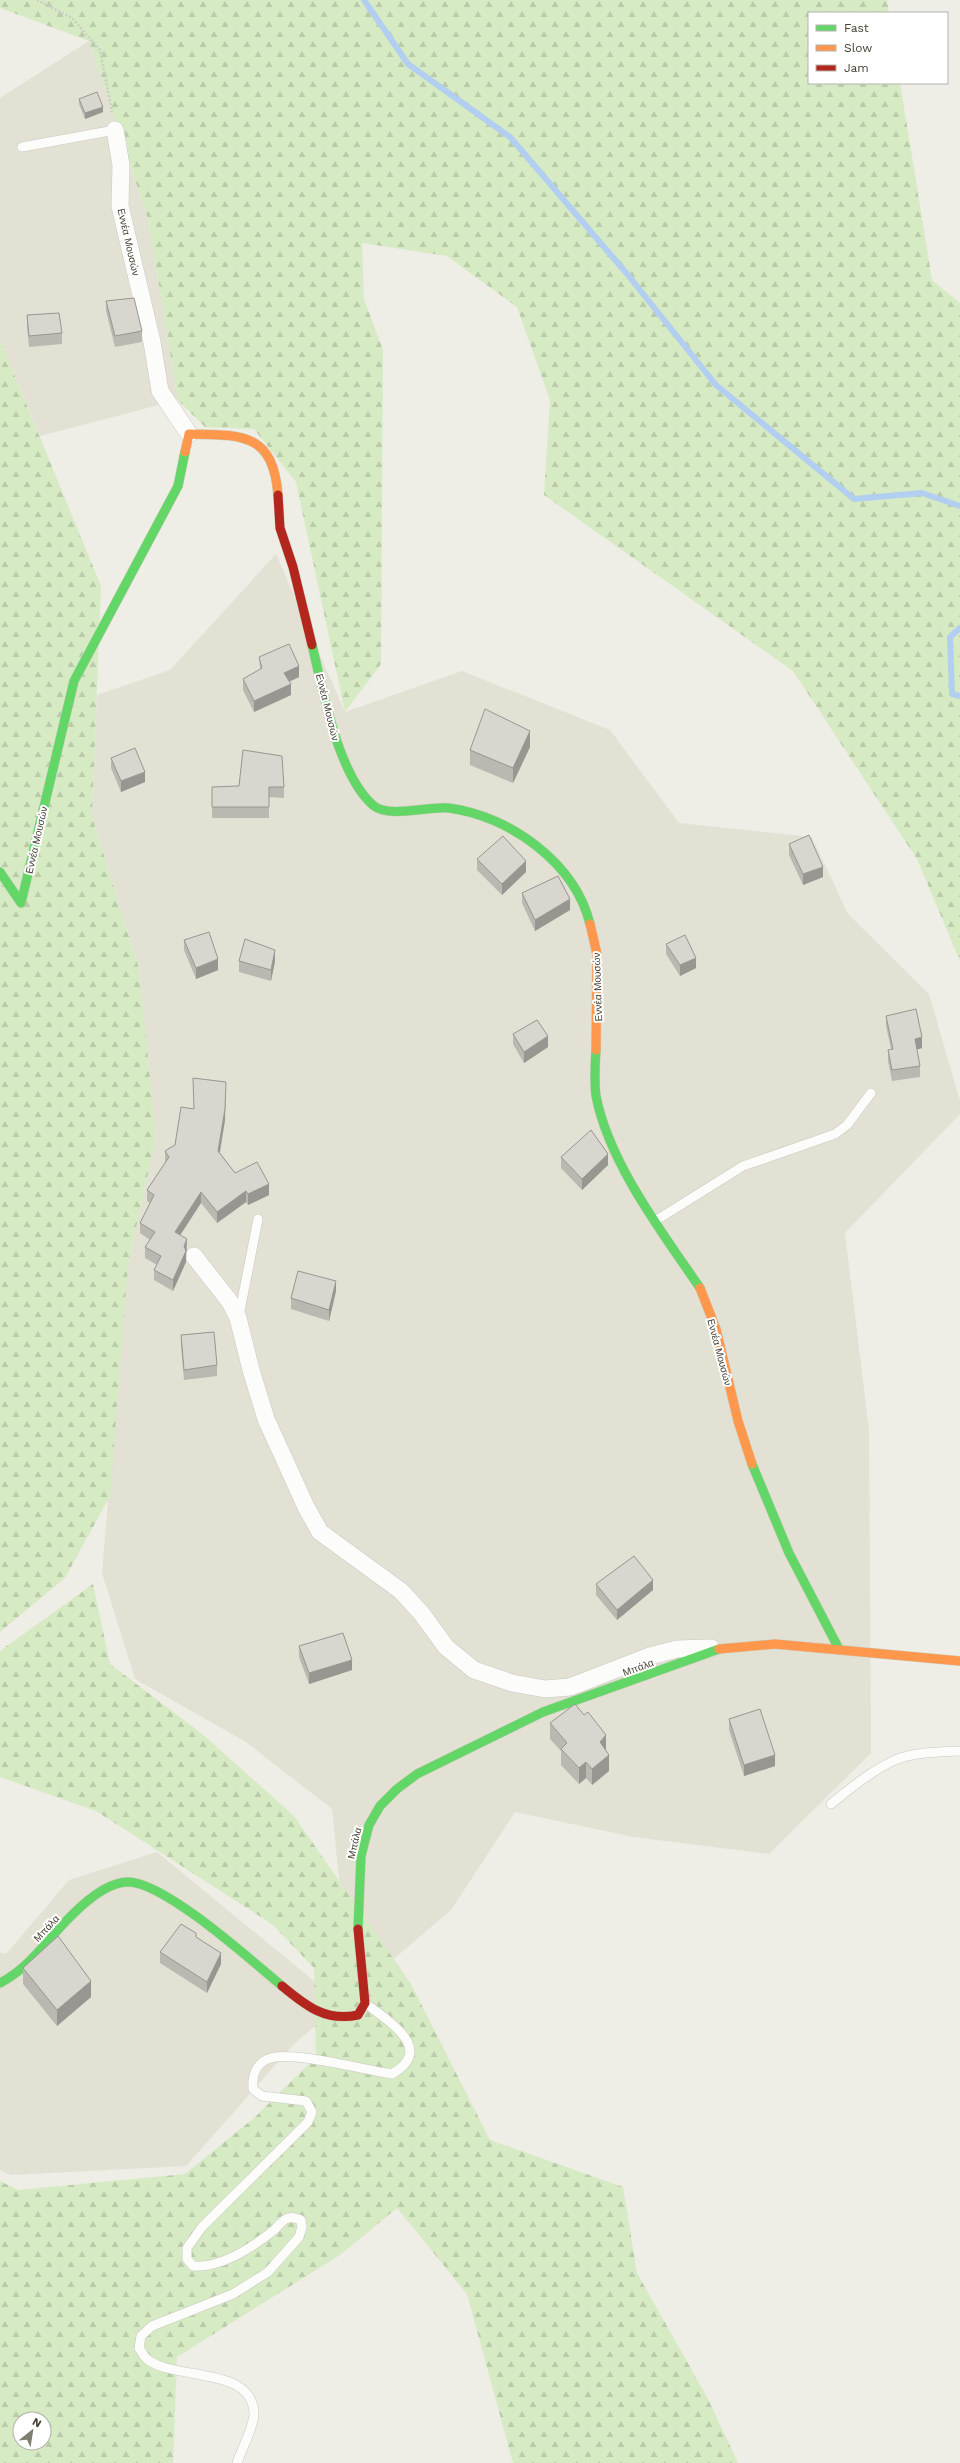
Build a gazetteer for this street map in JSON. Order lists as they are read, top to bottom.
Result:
{
  "streets": {
    "street": ["Εννέα Μουσών", "Μπάλα"]
  },
  "crossings": [
    ["Εννέα Μουσών", "Μπάλα"]
  ],
  "legend": ["Fast", "Slow", "Jam"],
  "north": "top right"
}
